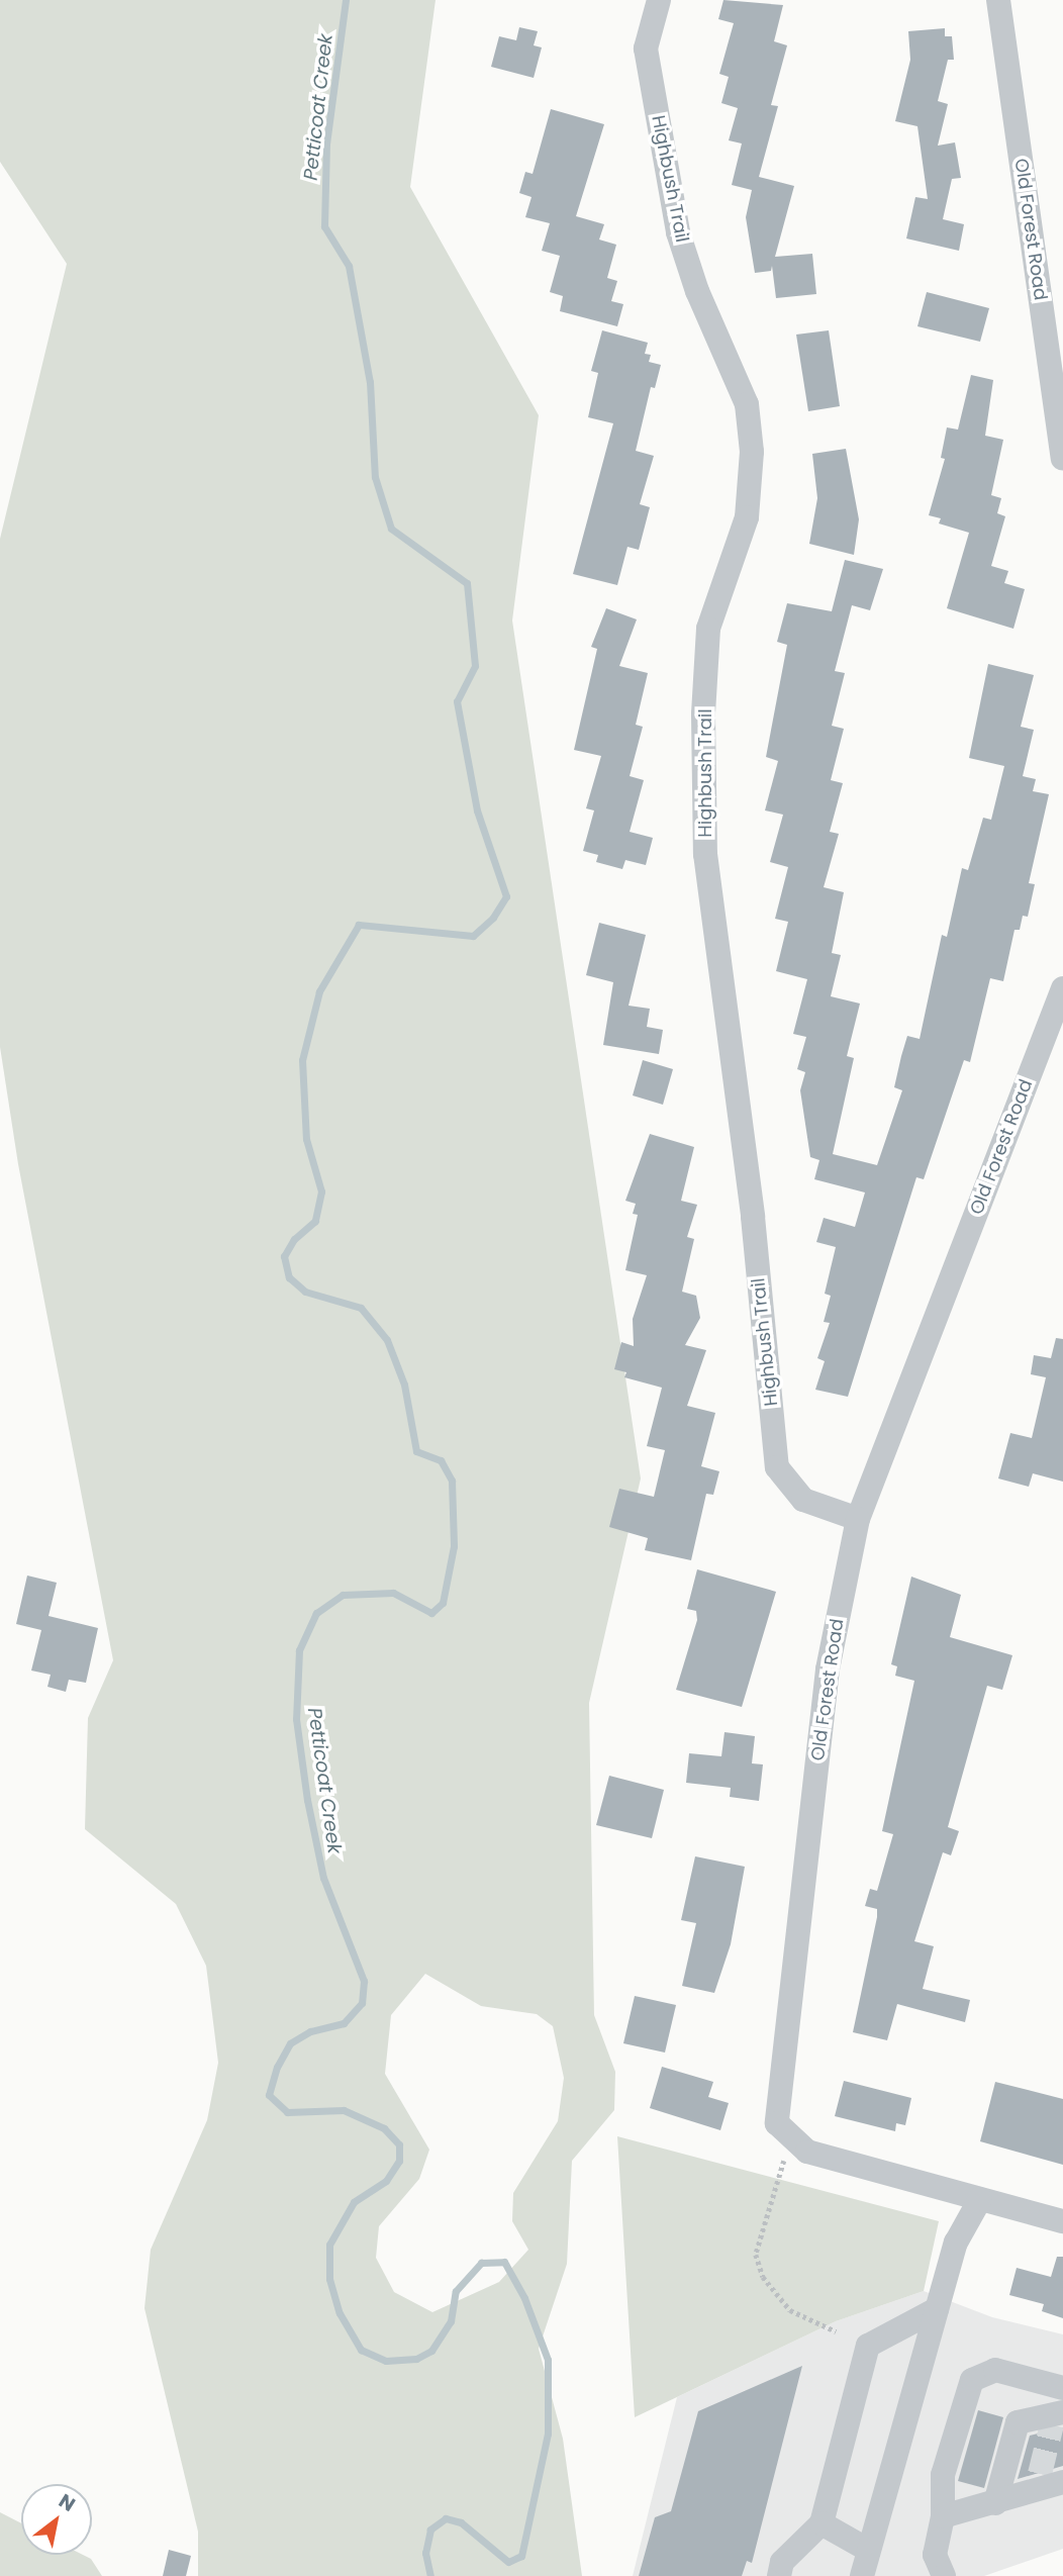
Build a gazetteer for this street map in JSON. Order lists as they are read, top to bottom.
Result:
{
  "streets": {
    "street": ["Highbush Trail", "Old Forest Road"]
  },
  "crossings": [
    ["Highbush Trail", "Old Forest Road"]
  ],
  "water": ["Petticoat Creek"],
  "north": "top right"
}
